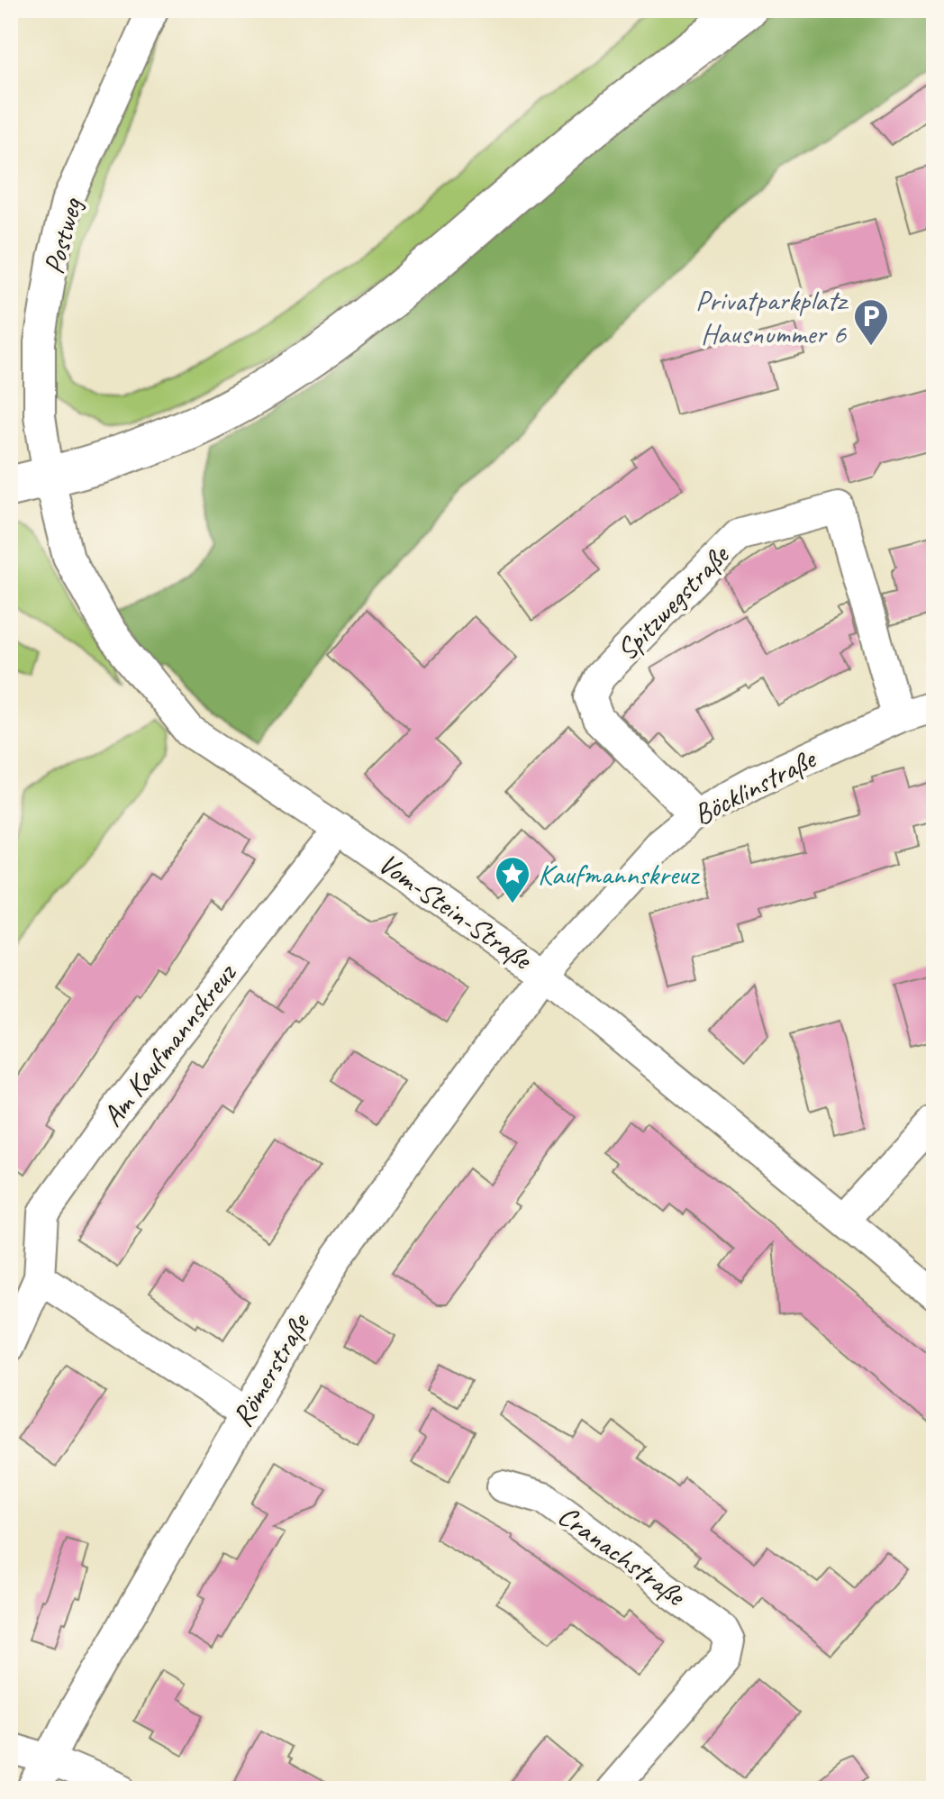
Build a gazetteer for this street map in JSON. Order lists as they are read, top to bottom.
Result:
{
  "streets": {
    "street": [
      "Postweg",
      "Spitzwegstraße",
      "Böcklinstraße",
      "Vom-Stein-Straße",
      "Am Kaufmannskreuz",
      "Römerstraße",
      "Cranachstraße"
    ]
  },
  "crossings": [
    ["Postweg", "Vom-Stein-Straße"],
    ["Spitzwegstraße", "Böcklinstraße"],
    ["Böcklinstraße", "Vom-Stein-Straße"],
    ["Böcklinstraße", "Römerstraße"],
    ["Vom-Stein-Straße", "Am Kaufmannskreuz"],
    ["Vom-Stein-Straße", "Römerstraße"]
  ],
  "places": {
    "parking": ["Privatparkplatz Hausnummer 6"],
    "place": ["Kaufmannskreuz"]
  }
}
